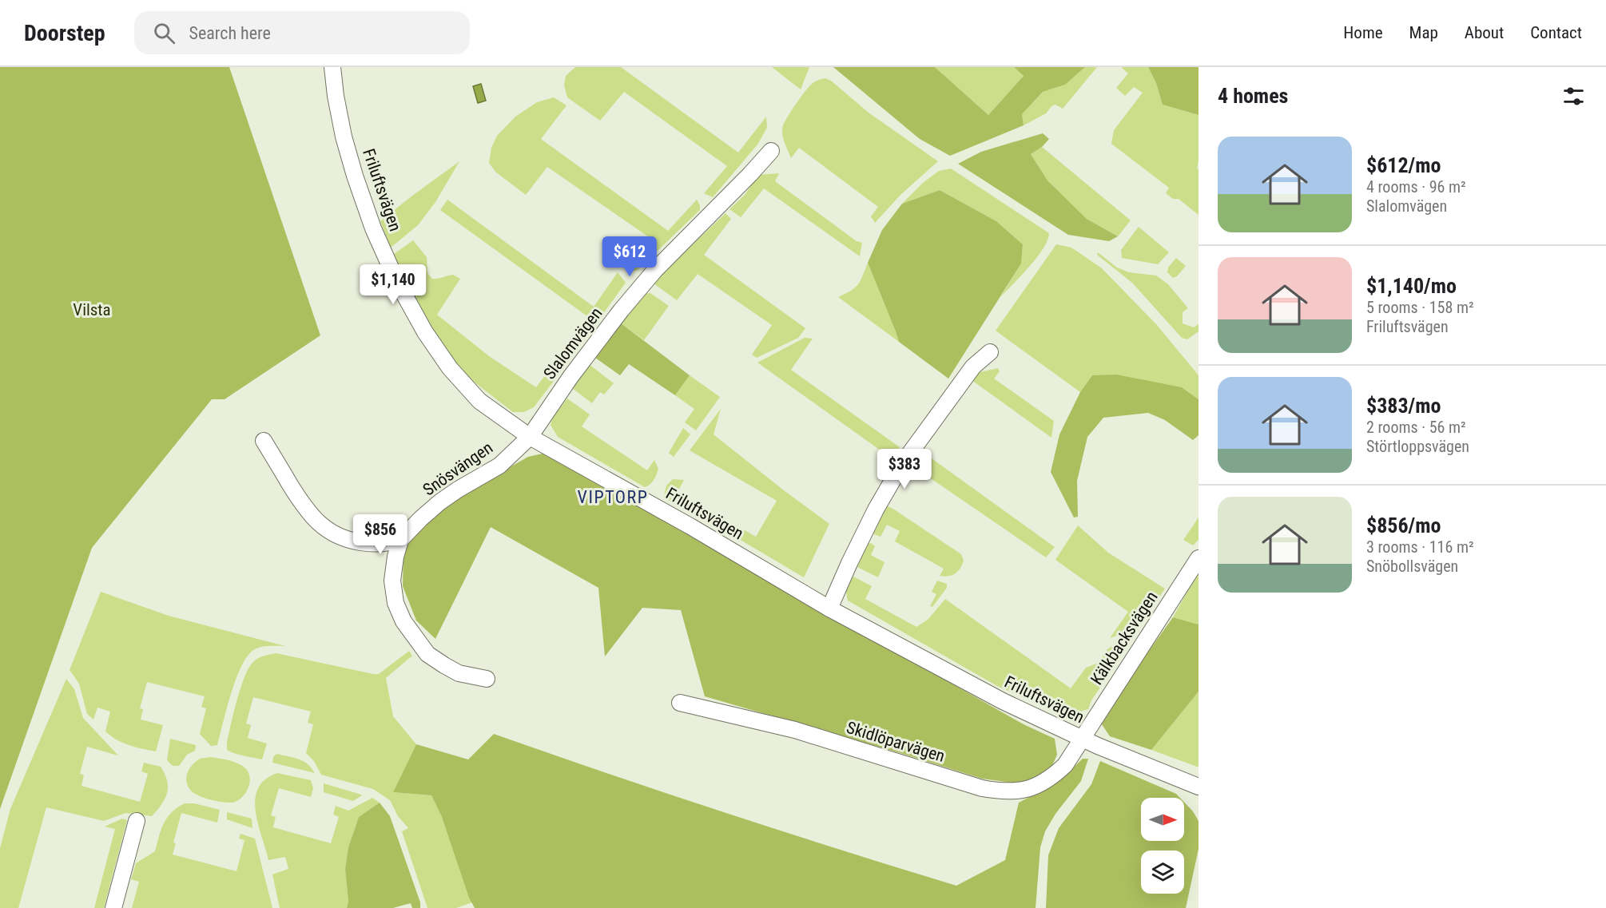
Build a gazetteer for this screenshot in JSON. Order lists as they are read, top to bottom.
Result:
{
  "streets": {
    "street": [
      "Friluftsvägen",
      "Slalomvägen",
      "Snösvängen",
      "Kälkbacksvägen",
      "Skidlöparvägen"
    ]
  },
  "crossings": [
    ["Friluftsvägen", "Slalomvägen"],
    ["Friluftsvägen", "Snösvängen"],
    ["Friluftsvägen", "Kälkbacksvägen"],
    ["Friluftsvägen", "Skidlöparvägen"],
    ["Slalomvägen", "Snösvängen"],
    ["Kälkbacksvägen", "Skidlöparvägen"]
  ],
  "districts": ["VIPTORP"],
  "parks": ["Vilsta"],
  "north": "right",
  "page": {
    "header": "Doorstep",
    "search": "Search here",
    "nav": [
      "Home",
      "Map",
      "About",
      "Contact"
    ],
    "heading": "4 homes",
    "list": [
      {
        "name": "$612/mo",
        "note": "4 rooms · 96 m² · Slalomvägen"
      },
      {
        "name": "$1,140/mo",
        "note": "5 rooms · 158 m² · Friluftsvägen"
      },
      {
        "name": "$383/mo",
        "note": "2 rooms · 56 m² · Störtloppsvägen"
      },
      {
        "name": "$856/mo",
        "note": "3 rooms · 116 m² · Snöbollsvägen"
      }
    ],
    "price": [
      "$612",
      "$1,140",
      "$383",
      "$856"
    ]
  }
}
